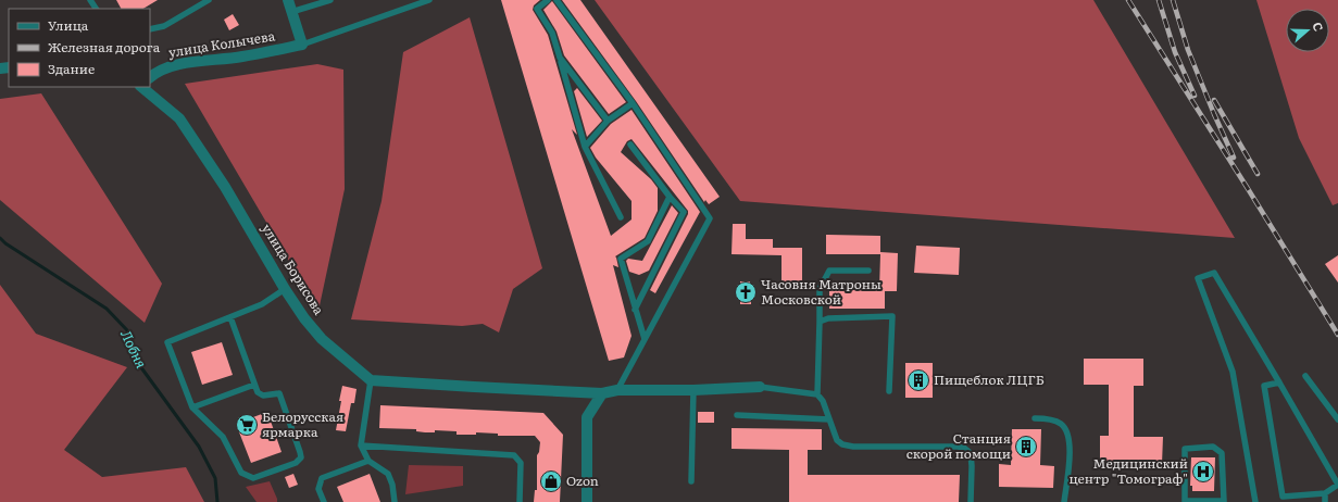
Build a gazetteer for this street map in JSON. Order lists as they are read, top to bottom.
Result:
{
  "streets": {
    "street": ["улица Колычева", "улица Борисова"]
  },
  "water": ["Лобня"],
  "places": {
    "church": ["Часовня Матроны Московской"],
    "building": ["Пищеблок ЛЦГБ", "Станция скорой помощи"],
    "supermarket": ["Белорусская ярмарка"],
    "hospital": ["Медицинский центр \"Томограф\""],
    "shop": ["Ozon"]
  },
  "legend": ["Улица", "Железная дорога", "Здание"],
  "north": "right"
}
